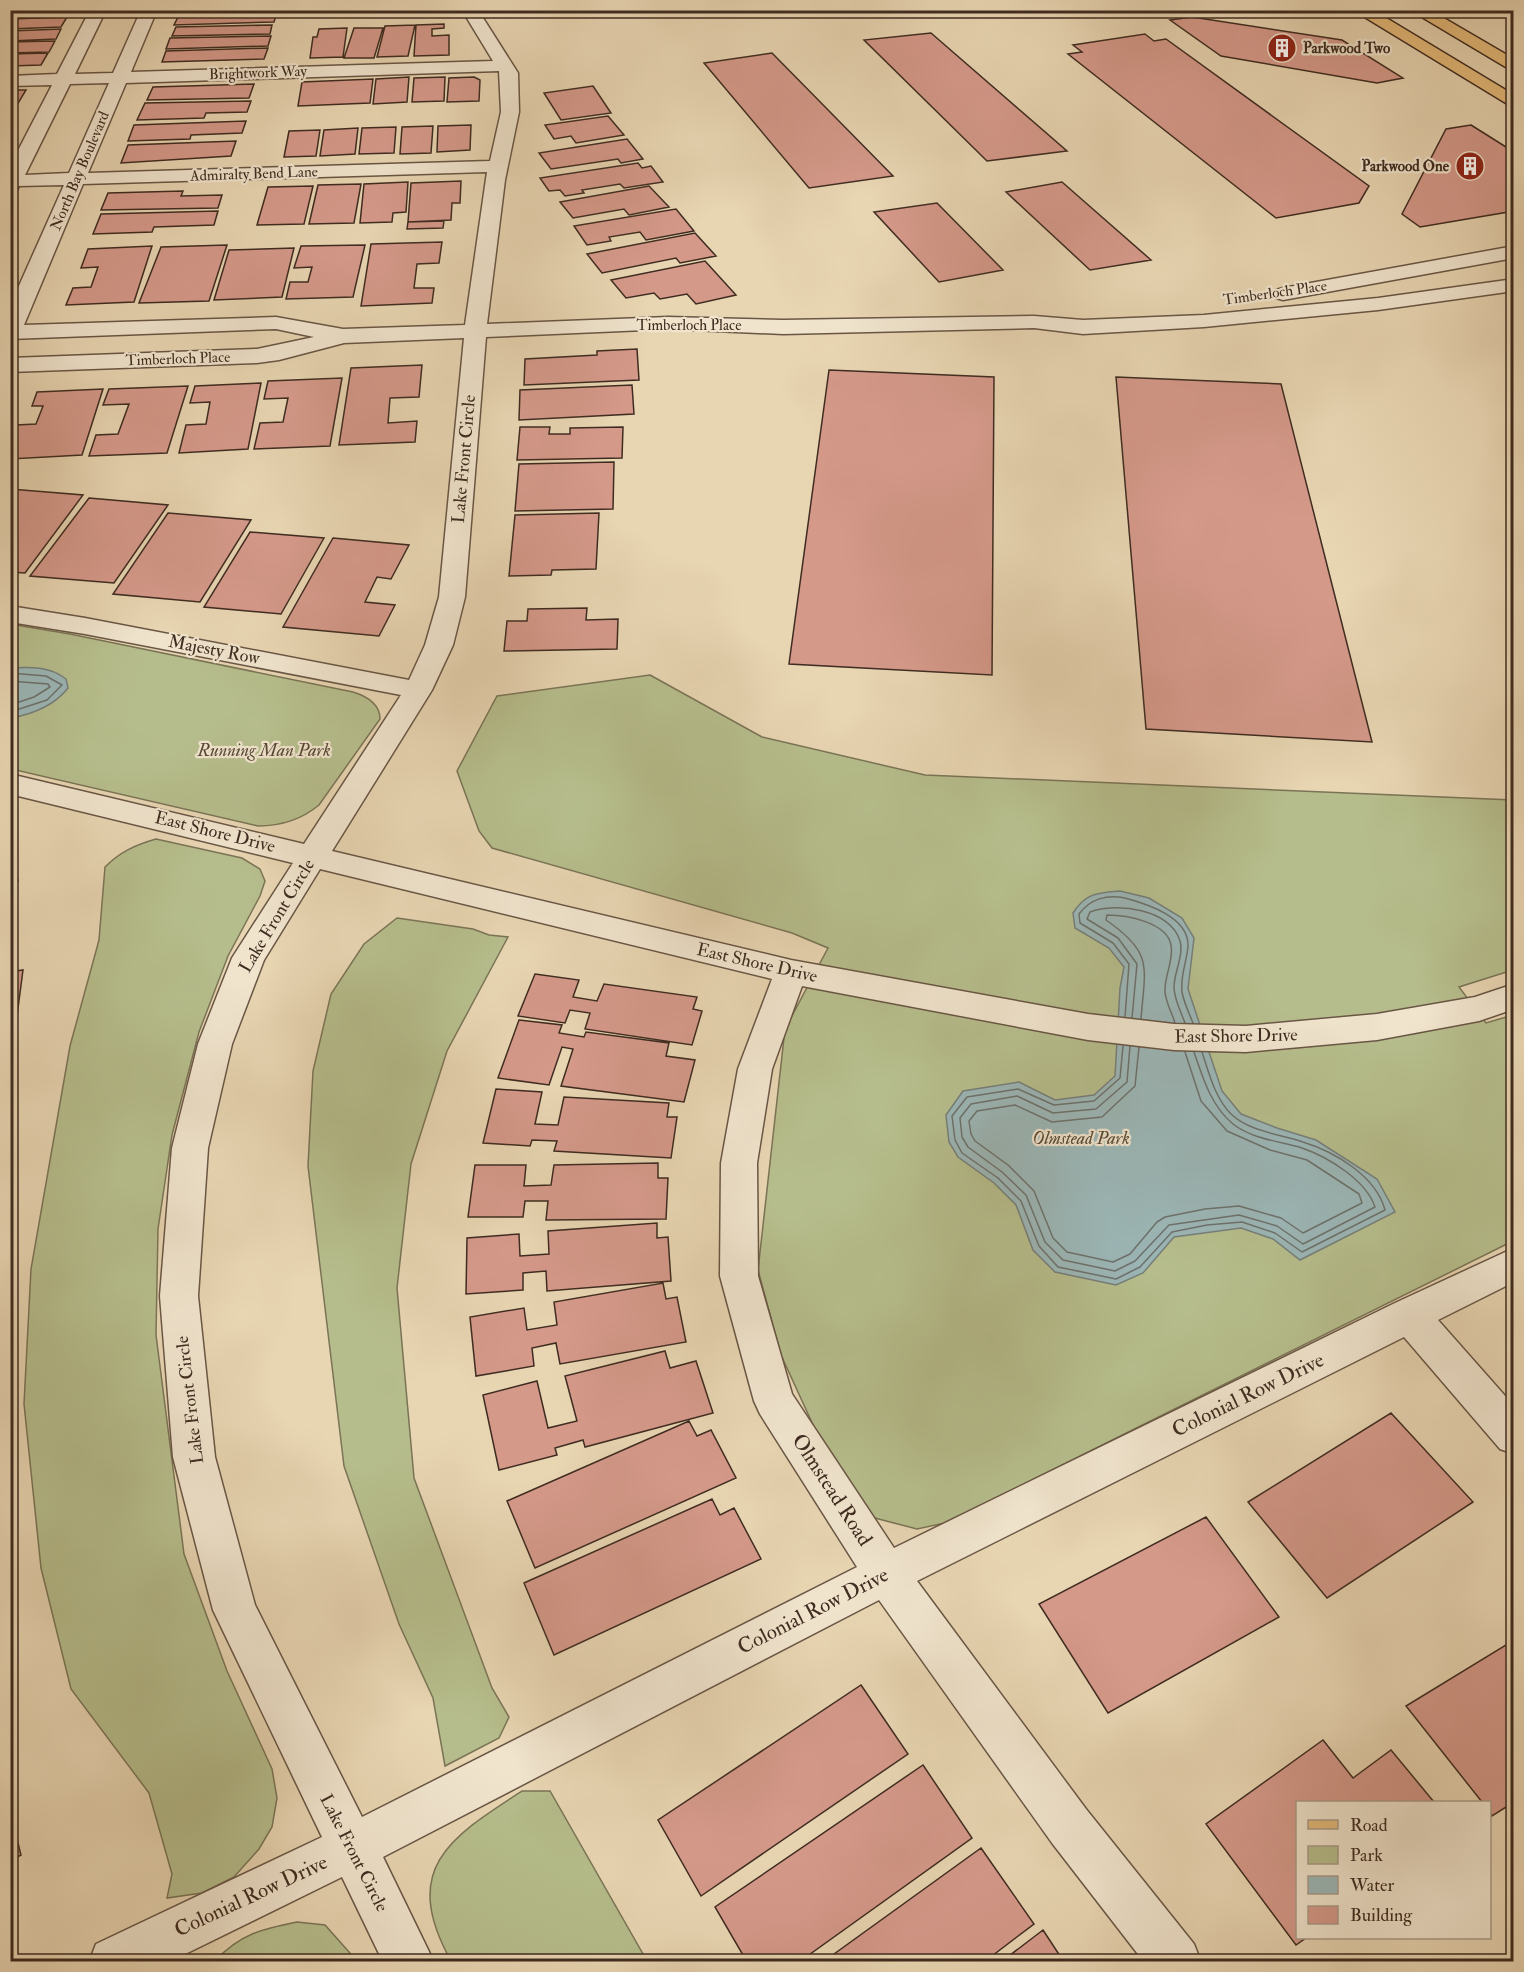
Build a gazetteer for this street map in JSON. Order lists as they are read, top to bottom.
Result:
{
  "streets": {
    "street": [
      "Brightwork Way",
      "North Bay Boulevard",
      "Admiralty Bend Lane",
      "Timberloch Place",
      "Lake Front Circle",
      "Majesty Row",
      "East Shore Drive",
      "Colonial Row Drive",
      "Olmstead Road"
    ]
  },
  "crossings": [
    ["Brightwork Way", "North Bay Boulevard"],
    ["Brightwork Way", "Lake Front Circle"],
    ["North Bay Boulevard", "Admiralty Bend Lane"],
    ["North Bay Boulevard", "Timberloch Place"],
    ["Admiralty Bend Lane", "Lake Front Circle"],
    ["Timberloch Place", "Lake Front Circle"],
    ["Lake Front Circle", "Majesty Row"],
    ["Lake Front Circle", "East Shore Drive"],
    ["Lake Front Circle", "Colonial Row Drive"],
    ["East Shore Drive", "Olmstead Road"],
    ["Colonial Row Drive", "Olmstead Road"]
  ],
  "parks": ["Running Man Park", "Olmstead Park"],
  "places": {
    "building": ["Parkwood Two", "Parkwood One"]
  },
  "legend": [
    "Road",
    "Park",
    "Water",
    "Building"
  ]
}
